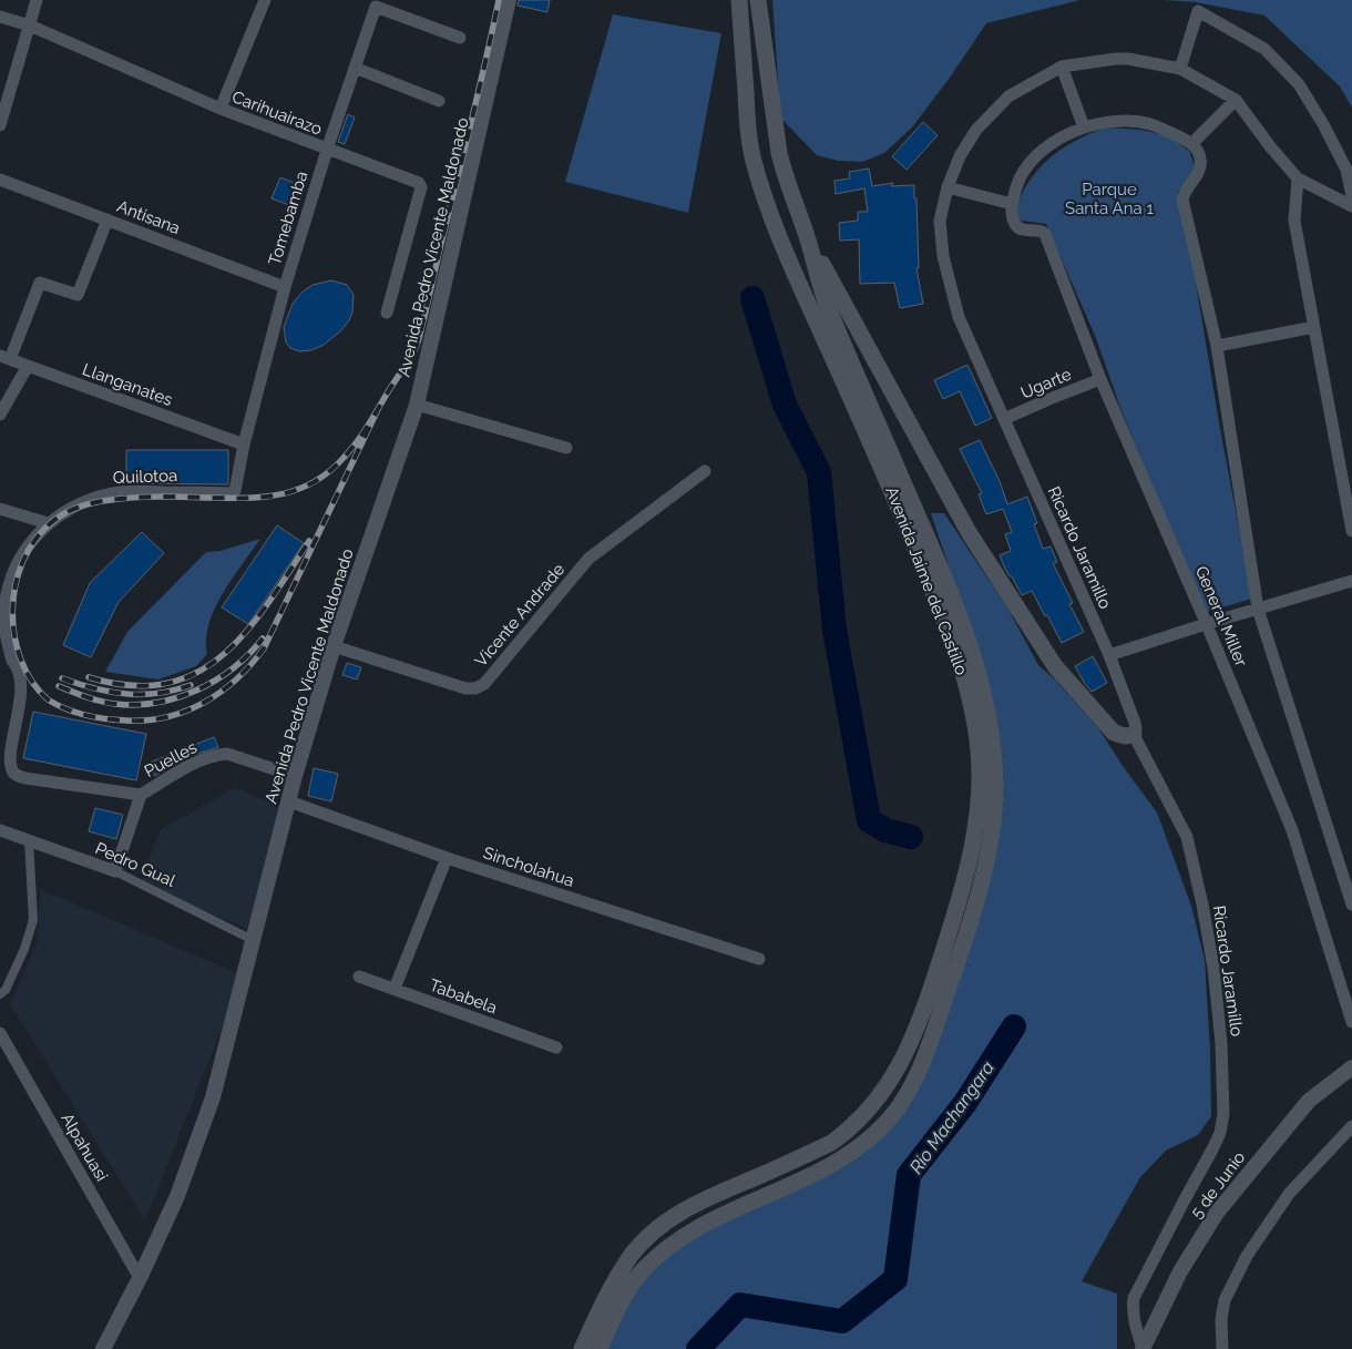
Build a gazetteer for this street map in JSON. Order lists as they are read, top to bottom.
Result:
{
  "streets": {
    "main road": ["Avenida Jaime del Castillo"],
    "street": [
      "Carihuairazo",
      "Antisana",
      "Tomebamba",
      "Avenida Pedro Vicente Maldonado",
      "Ugarte",
      "Llanganates",
      "Quilotoa",
      "Ricardo Jaramillo",
      "Vicente Andrade",
      "General Miller",
      "Puelles",
      "Pedro Gual",
      "Sincholahua",
      "Tababela",
      "Alpahuasi",
      "5 de Junio"
    ]
  },
  "crossings": [
    ["Carihuairazo", "Tomebamba"],
    ["Antisana", "Tomebamba"],
    ["Tomebamba", "Llanganates"],
    ["Tomebamba", "Quilotoa"],
    ["Avenida Pedro Vicente Maldonado", "Vicente Andrade"],
    ["Avenida Pedro Vicente Maldonado", "Puelles"],
    ["Avenida Pedro Vicente Maldonado", "Pedro Gual"],
    ["Avenida Pedro Vicente Maldonado", "Sincholahua"],
    ["Avenida Pedro Vicente Maldonado", "Alpahuasi"],
    ["Ugarte", "Ricardo Jaramillo"],
    ["Ugarte", "General Miller"],
    ["Llanganates", "Quilotoa"],
    ["Quilotoa", "Puelles"],
    ["Ricardo Jaramillo", "5 de Junio"],
    ["Puelles", "Pedro Gual"]
  ],
  "water": ["Rio Machangara"],
  "parks": ["Parque Santa Ana 1"]
}
